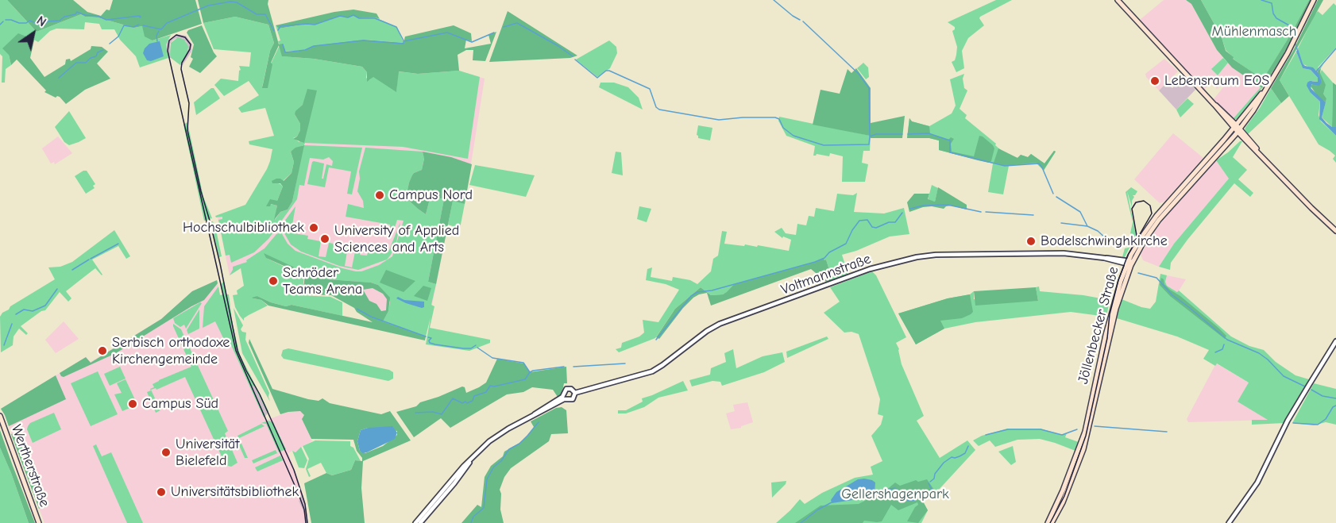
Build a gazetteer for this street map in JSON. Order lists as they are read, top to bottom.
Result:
{
  "streets": {
    "main road": ["Jöllenbecker Straße", "Wertherstraße"],
    "street": ["Voltmannstraße"]
  },
  "crossings": [
    ["Voltmannstraße", "Jöllenbecker Straße"]
  ],
  "parks": ["Mühlenmasch", "Gellershagenpark"],
  "places": [
    "Lebensraum EOS",
    "Campus Nord",
    "Hochschulbibliothek",
    "University of Applied Sciences and Arts",
    "Bodelschwinghkirche",
    "Schröder Teams Arena",
    "Serbisch orthodoxe Kirchengemeinde",
    "Campus Süd",
    "Universität Bielefeld",
    "Universitätsbibliothek"
  ],
  "north": "top right"
}
